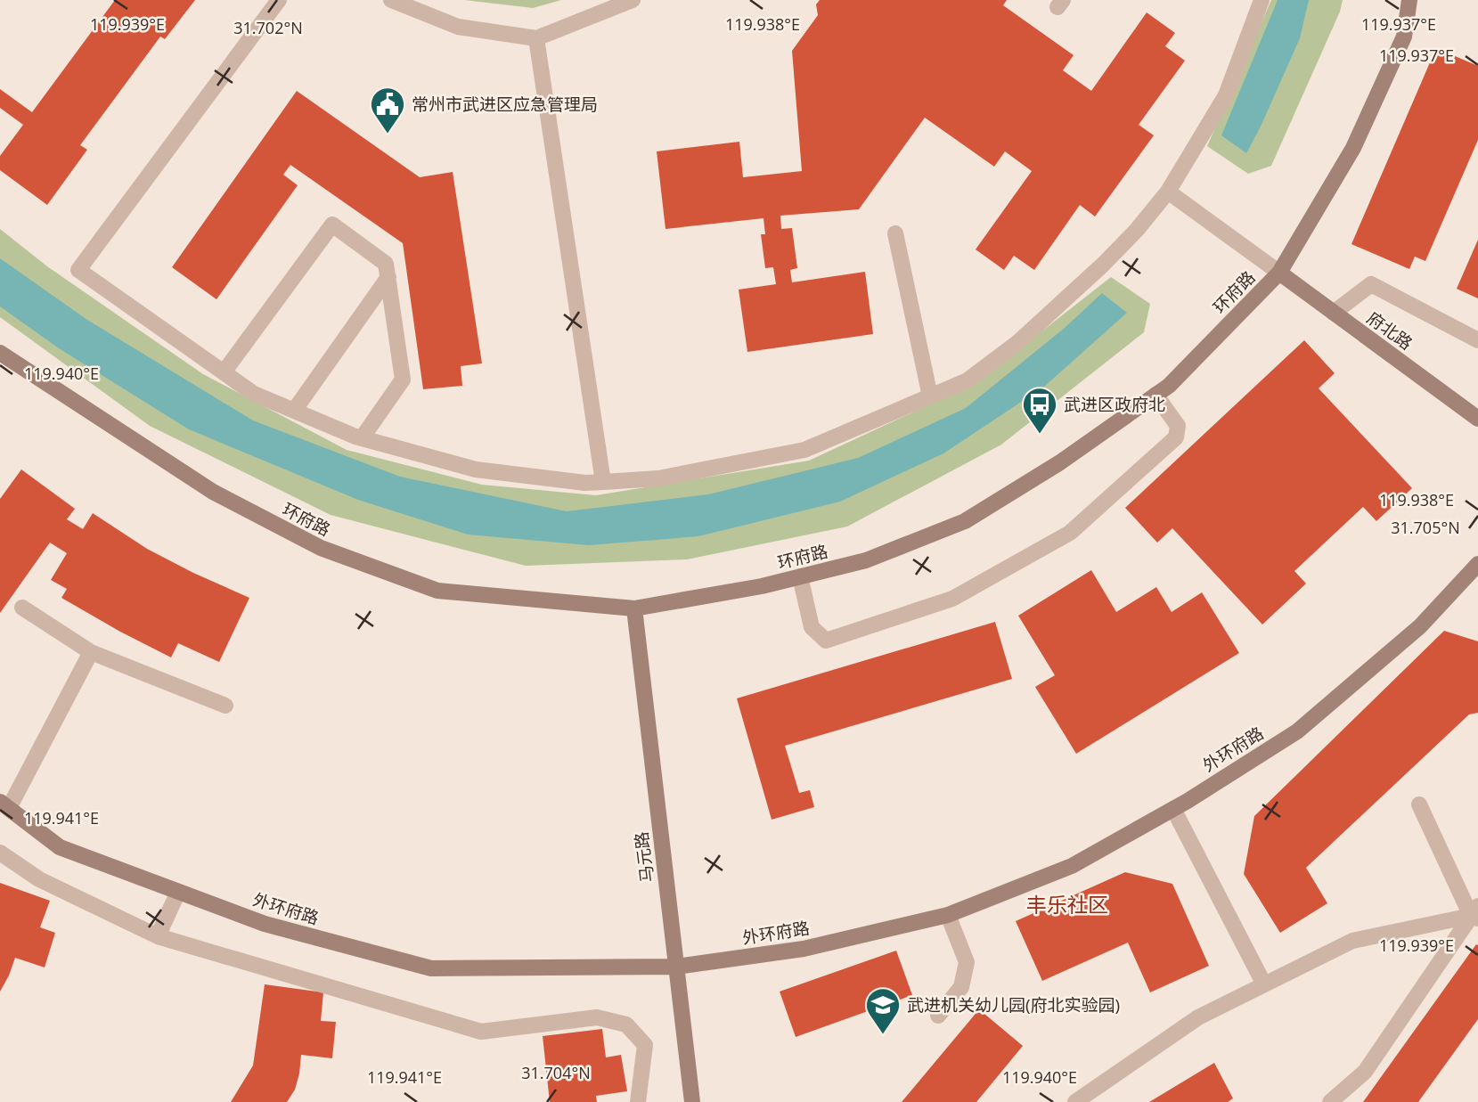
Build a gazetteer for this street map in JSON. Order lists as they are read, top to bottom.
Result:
{
  "streets": {
    "street": [
      "环府路",
      "府北路",
      "外环府路",
      "马元路"
    ]
  },
  "crossings": [
    ["环府路", "府北路"],
    ["环府路", "马元路"],
    ["外环府路", "马元路"]
  ],
  "districts": ["丰乐社区"],
  "places": {
    "public building": ["常州市武进区应急管理局"],
    "bus stop": ["武进区政府北"],
    "school or university": ["武进机关幼儿园(府北实验园)"]
  },
  "coordinates": [
    "119.937°E",
    "119.939°E",
    "119.938°E",
    "31.702°N",
    "119.940°E",
    "31.705°N",
    "119.941°E",
    "31.704°N"
  ]
}
